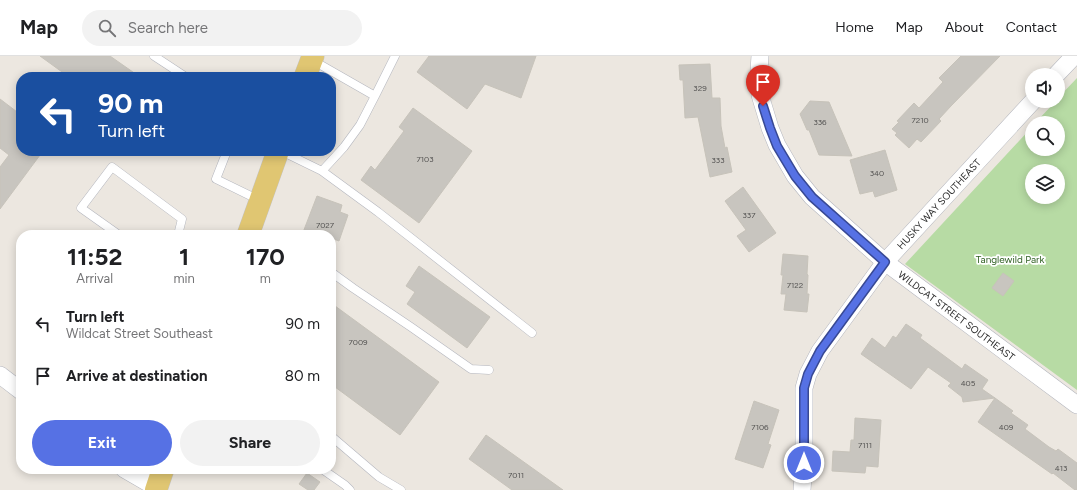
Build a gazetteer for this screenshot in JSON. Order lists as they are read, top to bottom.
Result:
{
  "streets": {
    "street": ["HUSKY WAY SOUTHEAST", "WILDCAT STREET SOUTHEAST"]
  },
  "crossings": [
    ["HUSKY WAY SOUTHEAST", "WILDCAT STREET SOUTHEAST"]
  ],
  "parks": ["Tanglewild Park"],
  "house_numbers": [
    "329",
    "7210",
    "336",
    "7103",
    "333",
    "340",
    "337",
    "7027",
    "7122",
    "7009",
    "405",
    "7106",
    "409",
    "7111",
    "413",
    "7011"
  ],
  "page": {
    "header": "Map",
    "search": "Search here",
    "nav": [
      "Home",
      "Map",
      "About",
      "Contact"
    ],
    "turn": ["90 m", "Turn left"],
    "eta": [
      "11:52",
      "Arrival",
      "1",
      "min",
      "170",
      "m"
    ],
    "list": [
      {
        "name": "Turn left",
        "note": "Wildcat Street Southeast",
        "value": "90 m"
      },
      {
        "name": "Arrive at destination",
        "value": "80 m"
      }
    ],
    "buttons": ["Exit", "Share"]
  }
}
